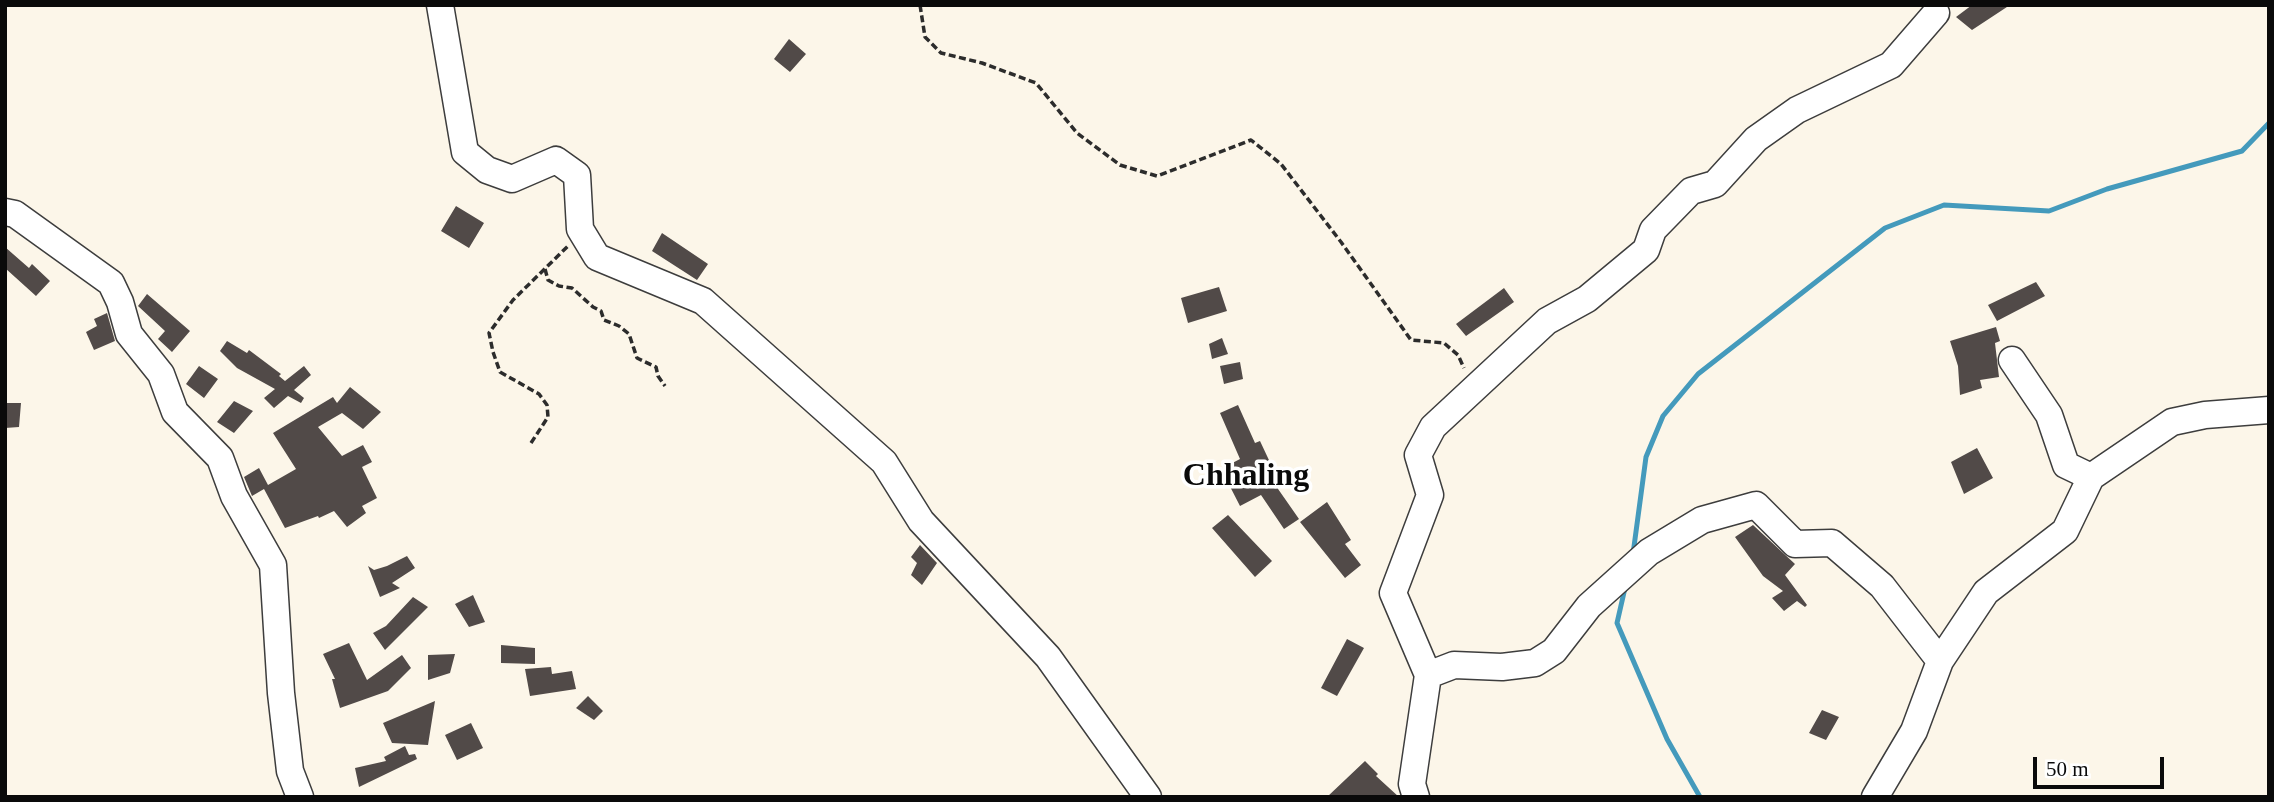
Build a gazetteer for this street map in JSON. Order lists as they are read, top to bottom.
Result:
{
  "districts": ["Chhaling"],
  "scale_bar": "50 m"
}
